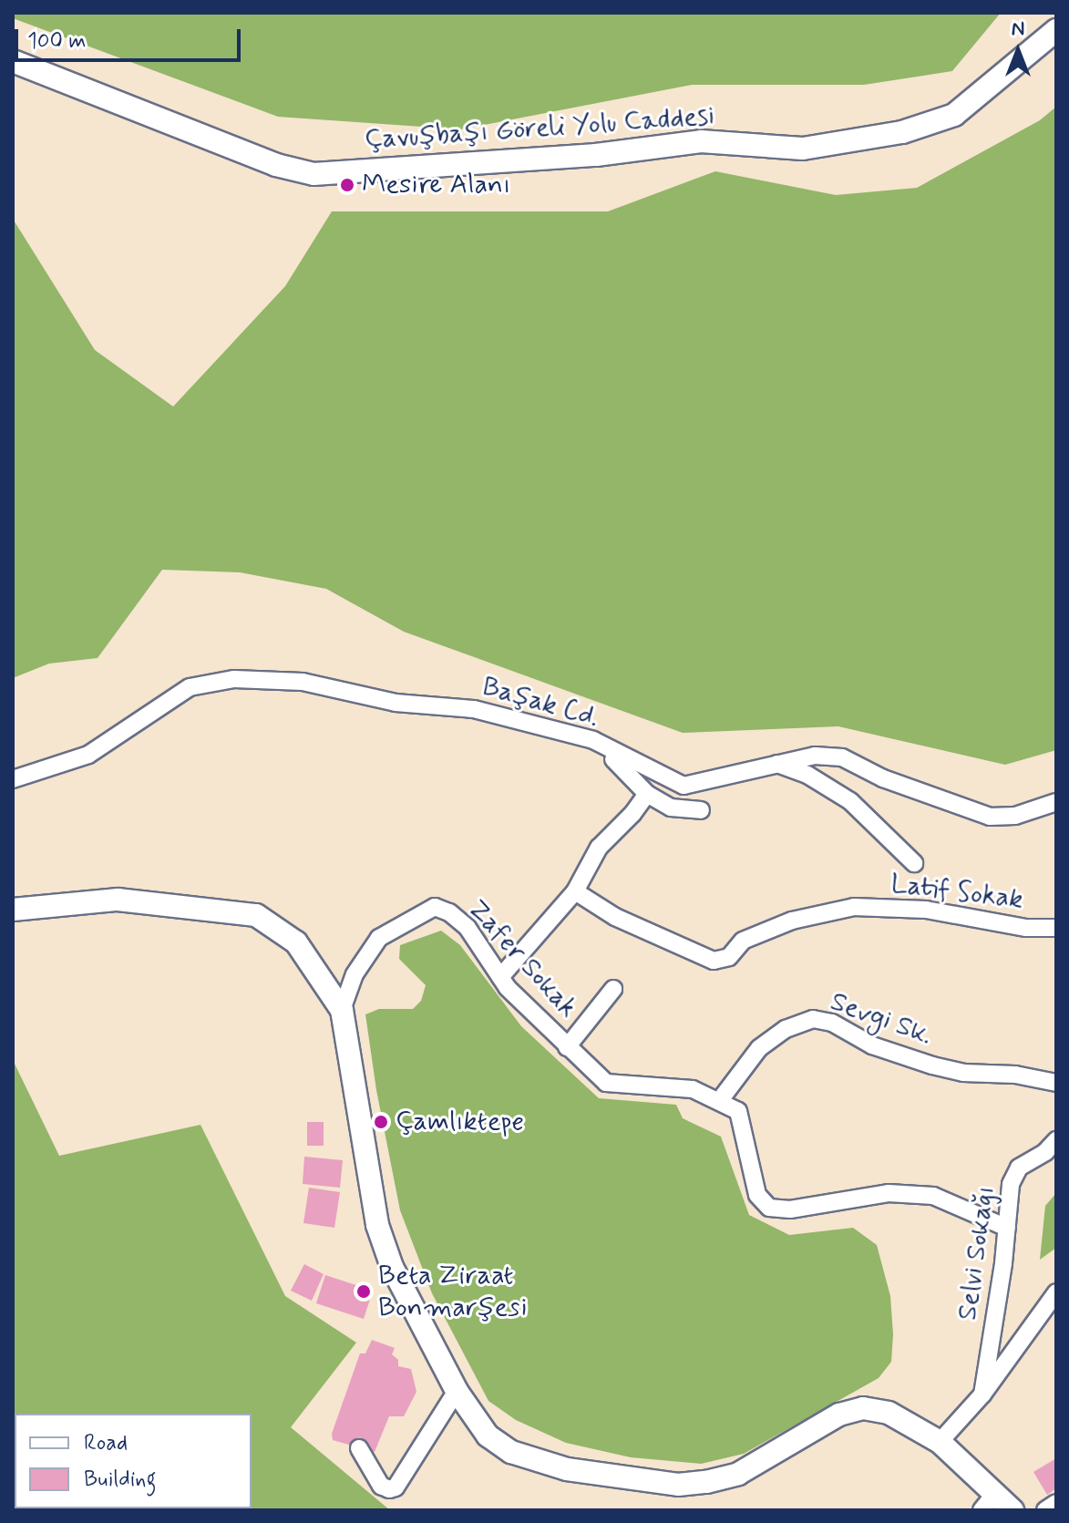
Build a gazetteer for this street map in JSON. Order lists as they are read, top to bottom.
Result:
{
  "streets": {
    "main road": ["Çavuşbaşı Göreli Yolu Caddesi"],
    "street": [
      "Başak Cd.",
      "Latif Sokak",
      "Zafer Sokak",
      "Sevgi Sk.",
      "Selvi Sokağı"
    ]
  },
  "crossings": [
    ["Zafer Sokak", "Sevgi Sk."]
  ],
  "places": ["Mesire Alanı", "Çamlıktepe", "Beta Ziraat Bonmarşesi"],
  "legend": ["Road", "Building"],
  "scale_bar": "100 m",
  "north": "top"
}
